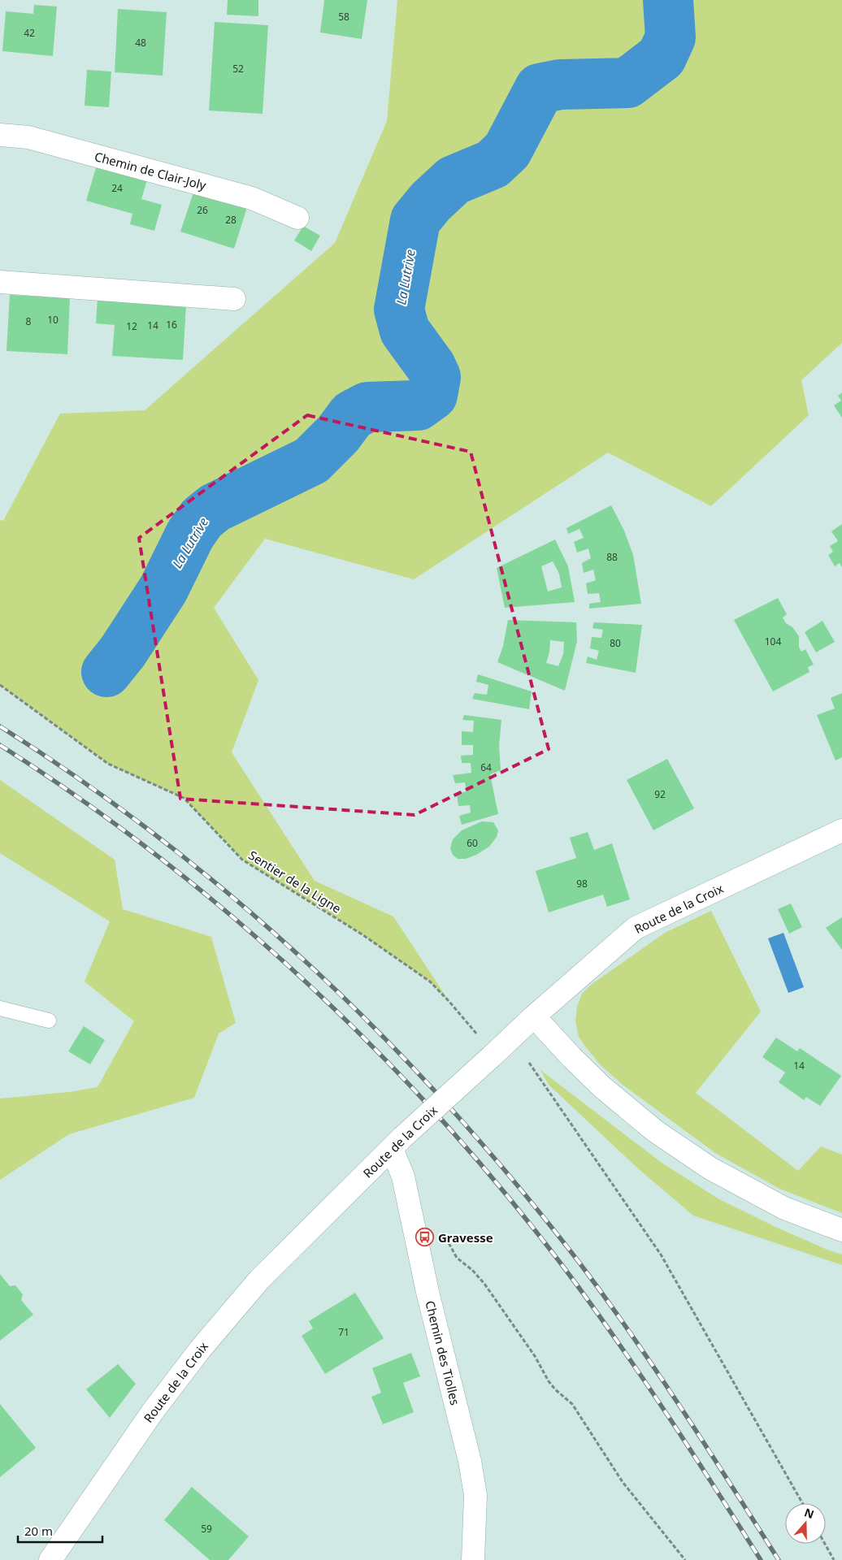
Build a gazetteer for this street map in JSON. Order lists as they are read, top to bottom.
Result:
{
  "streets": {
    "street": ["Chemin de Clair-Joly", "Route de la Croix", "Chemin des Tiolles"],
    "path": ["Sentier de la Ligne"]
  },
  "crossings": [
    ["Route de la Croix", "Chemin des Tiolles"]
  ],
  "water": ["La Lutrive"],
  "places": {
    "bus stop": ["Gravesse"]
  },
  "house_numbers": [
    "58",
    "42",
    "48",
    "52",
    "24",
    "26",
    "28",
    "10",
    "8",
    "16",
    "14",
    "12",
    "88",
    "104",
    "80",
    "64",
    "92",
    "60",
    "98",
    "14",
    "71",
    "59"
  ],
  "scale_bar": "20 m",
  "north": "top"
}
